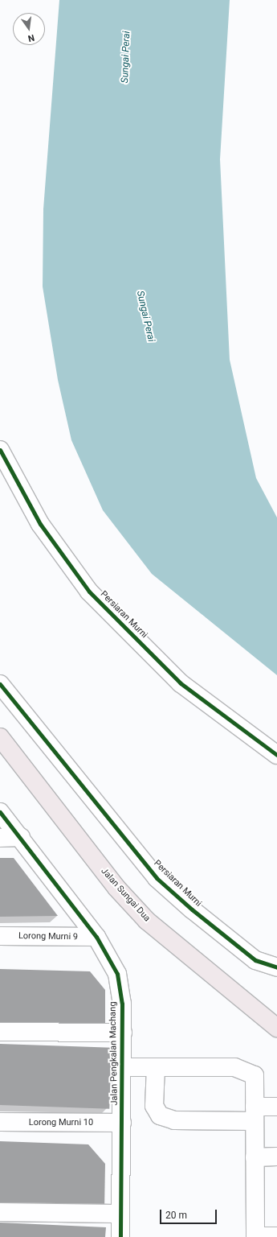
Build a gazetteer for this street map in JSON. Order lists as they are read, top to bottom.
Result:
{
  "streets": {
    "main road": ["Jalan Sungai Dua"],
    "street": [
      "Persiaran Murni",
      "Lorong Murni 9",
      "Jalan Pengkalan Machang",
      "Lorong Murni 10"
    ]
  },
  "crossings": [
    ["Lorong Murni 9", "Jalan Pengkalan Machang"],
    ["Jalan Pengkalan Machang", "Lorong Murni 10"]
  ],
  "water": ["Sungai Perai"],
  "scale_bar": "20 m",
  "north": "bottom"
}
